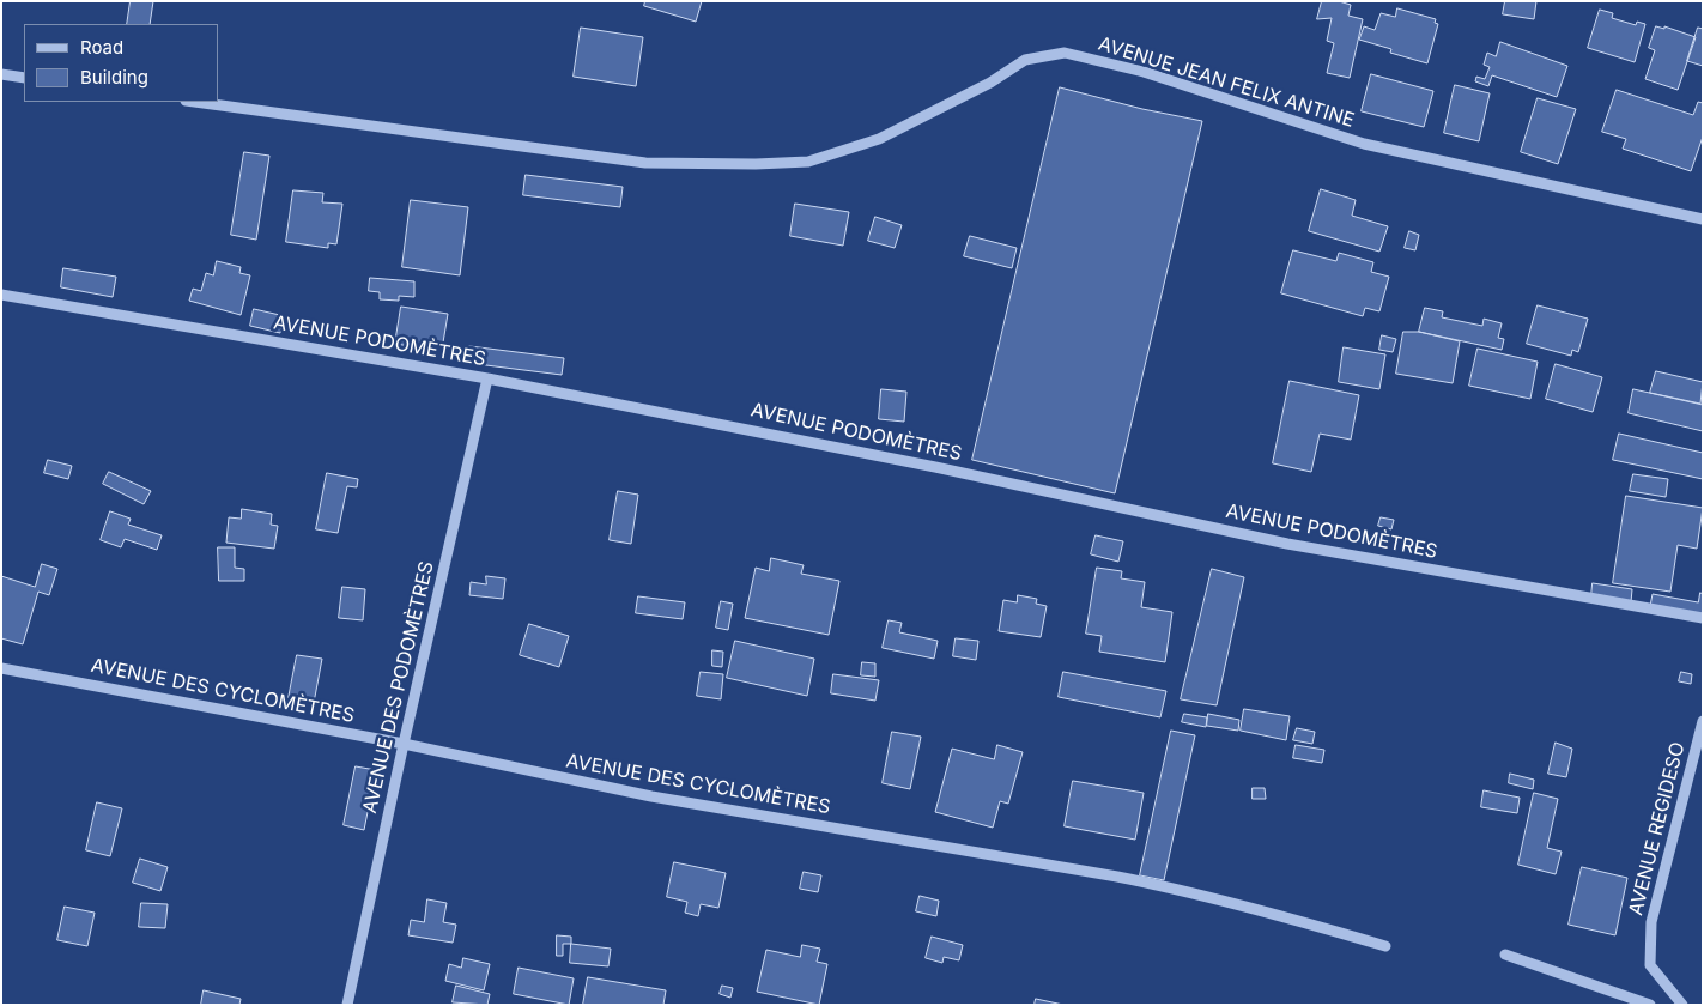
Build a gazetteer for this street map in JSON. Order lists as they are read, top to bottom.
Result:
{
  "streets": {
    "street": [
      "AVENUE JEAN FELIX ANTINE",
      "AVENUE PODOMÈTRES",
      "AVENUE DES PODOMÈTRES",
      "AVENUE DES CYCLOMÈTRES",
      "AVENUE REGIDESO"
    ]
  },
  "crossings": [
    ["AVENUE PODOMÈTRES", "AVENUE DES PODOMÈTRES"],
    ["AVENUE DES PODOMÈTRES", "AVENUE DES CYCLOMÈTRES"]
  ],
  "legend": ["Road", "Building"]
}
